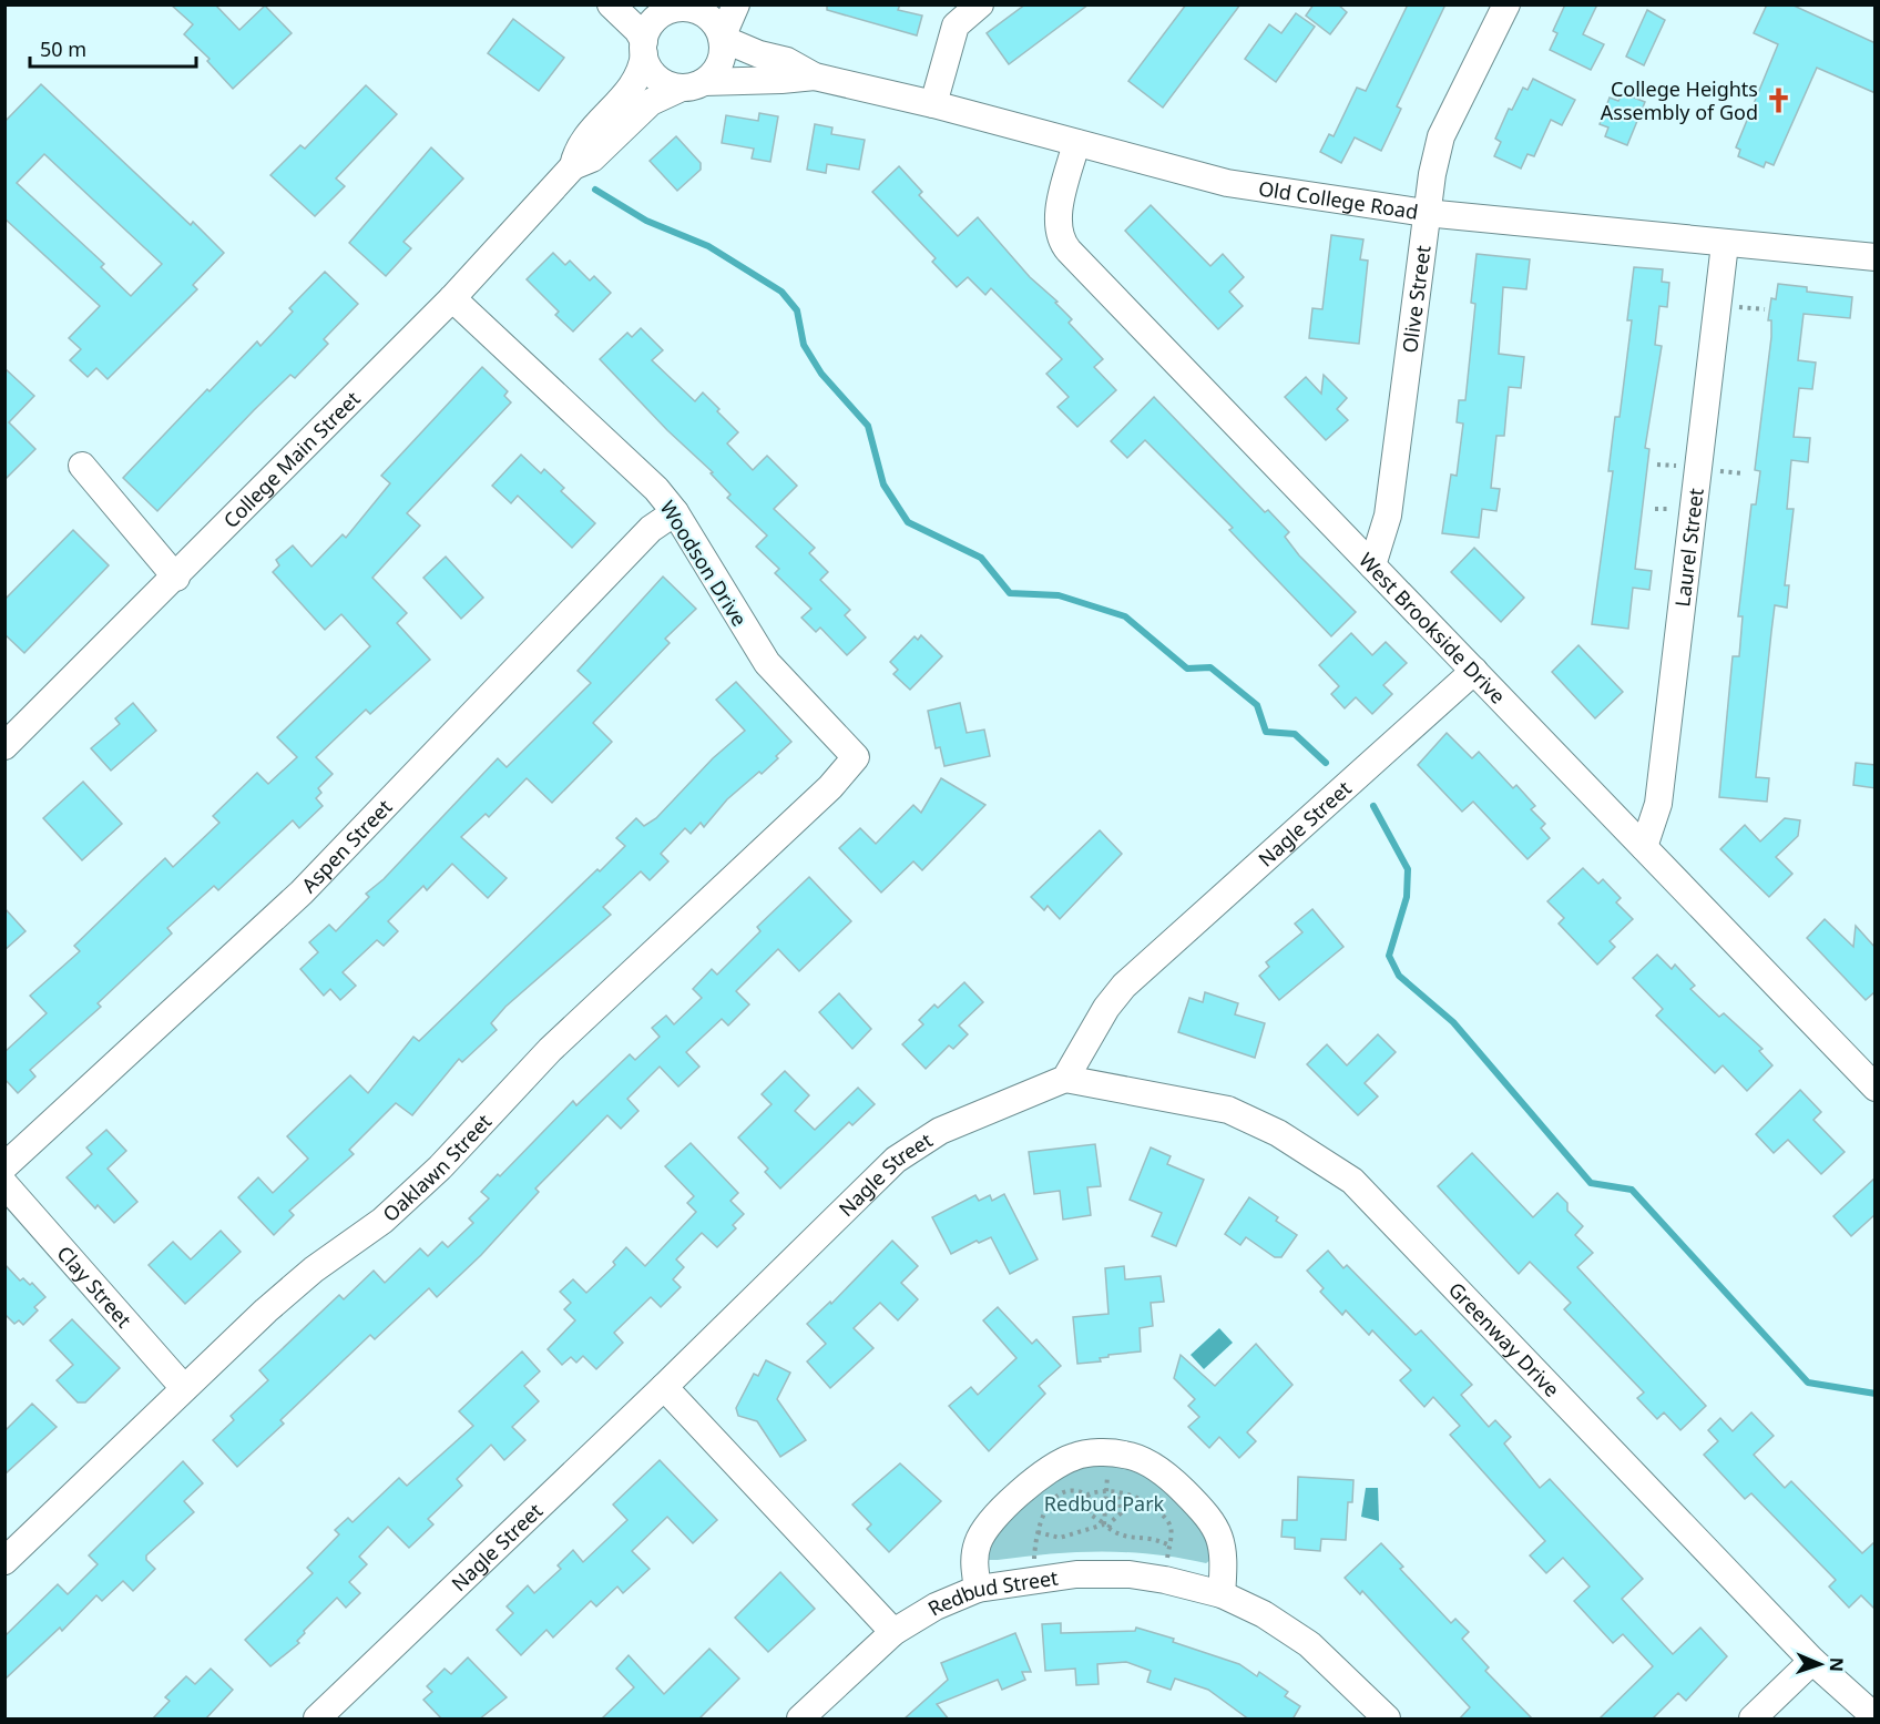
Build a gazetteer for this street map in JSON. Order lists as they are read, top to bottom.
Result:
{
  "streets": {
    "street": [
      "Old College Road",
      "Olive Street",
      "College Main Street",
      "Laurel Street",
      "Woodson Drive",
      "West Brookside Drive",
      "Nagle Street",
      "Aspen Street",
      "Oaklawn Street",
      "Clay Street",
      "Greenway Drive",
      "Redbud Street"
    ]
  },
  "crossings": [
    ["Old College Road", "Olive Street"],
    ["Old College Road", "College Main Street"],
    ["Old College Road", "Laurel Street"],
    ["Old College Road", "West Brookside Drive"],
    ["Olive Street", "West Brookside Drive"],
    ["College Main Street", "Woodson Drive"],
    ["Laurel Street", "West Brookside Drive"],
    ["Woodson Drive", "Aspen Street"],
    ["Woodson Drive", "Oaklawn Street"],
    ["West Brookside Drive", "Nagle Street"],
    ["Nagle Street", "Greenway Drive"],
    ["Oaklawn Street", "Clay Street"]
  ],
  "parks": ["Redbud Park"],
  "places": {
    "church": ["College Heights Assembly of God"]
  },
  "scale_bar": "50 m",
  "north": "right"
}
